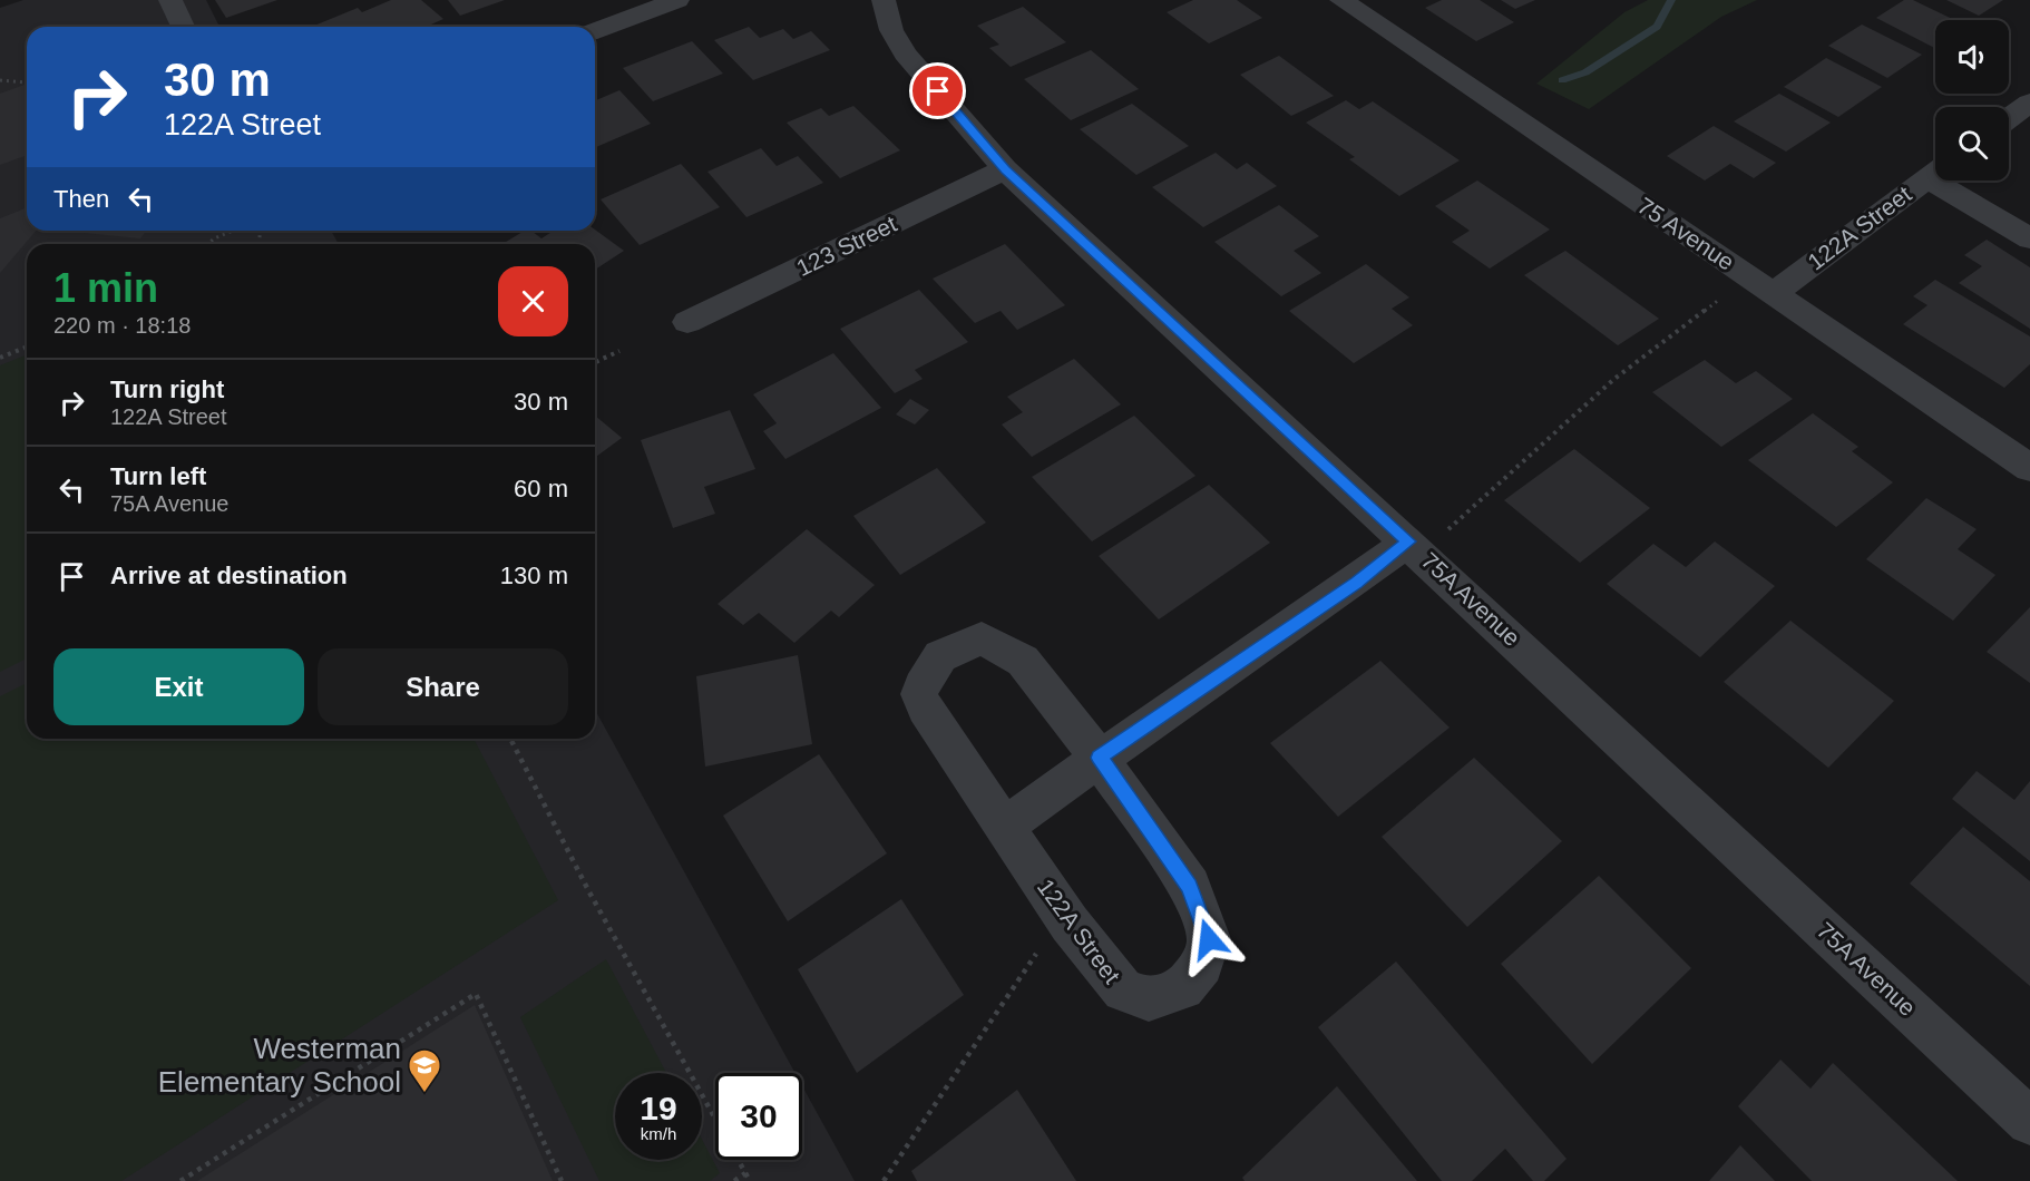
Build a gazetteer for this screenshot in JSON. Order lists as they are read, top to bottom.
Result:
{
  "streets": {
    "street": [
      "122A Street",
      "75 Avenue",
      "123 Street",
      "75A Avenue"
    ]
  },
  "crossings": [
    ["122A Street", "75 Avenue"],
    ["123 Street", "75A Avenue"]
  ],
  "places": {
    "school or university": ["Westerman Elementary School"]
  },
  "page": {
    "turn": ["30 m", "122A Street"],
    "then": "Then",
    "heading": ["1 min", "220 m · 18:18"],
    "list": [
      {
        "name": "Turn right",
        "note": "122A Street",
        "value": "30 m"
      },
      {
        "name": "Turn left",
        "note": "75A Avenue",
        "value": "60 m"
      },
      {
        "name": "Arrive at destination",
        "value": "130 m"
      }
    ],
    "buttons": ["Exit", "Share"],
    "speed": "19 km/h",
    "limit": "30"
  }
}
